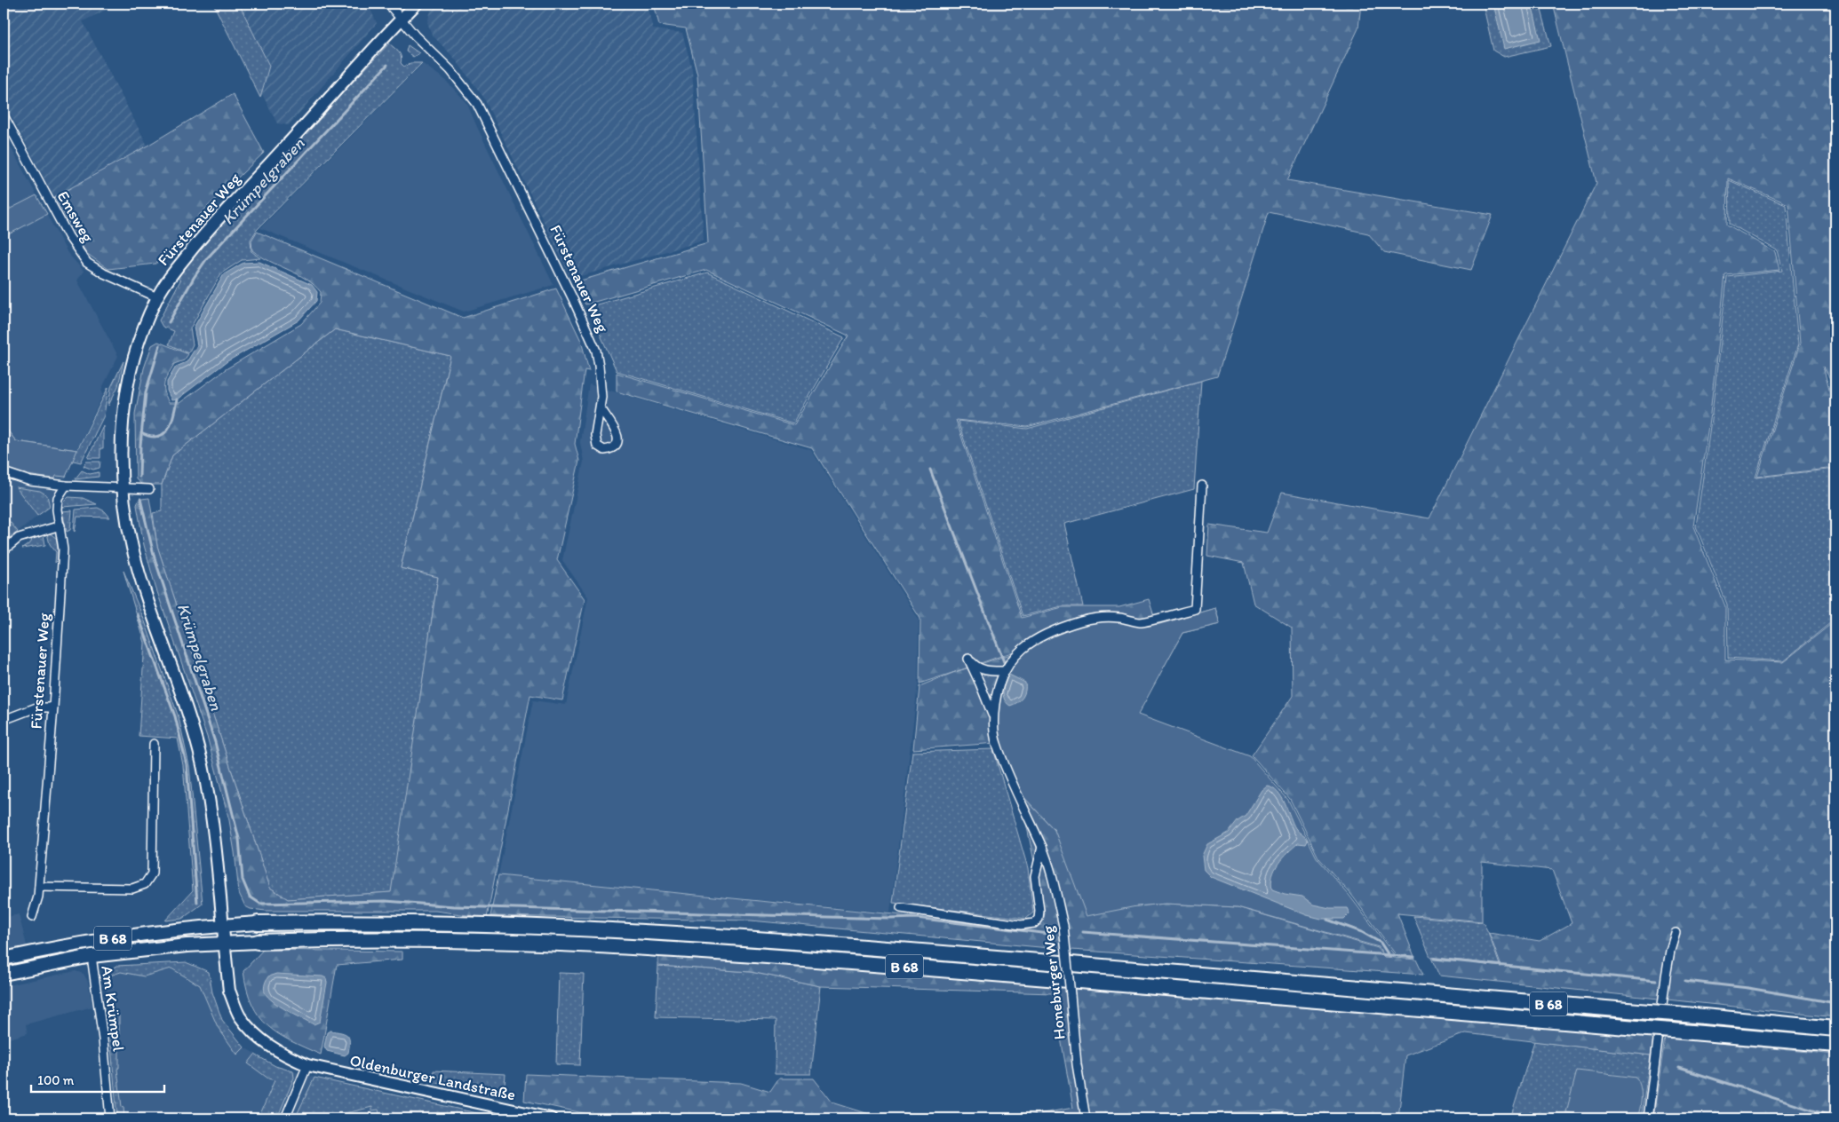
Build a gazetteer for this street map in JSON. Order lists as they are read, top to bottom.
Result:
{
  "streets": {
    "highway": ["B 68"],
    "street": [
      "Emsweg",
      "Fürstenauer Weg",
      "Honeburger Weg",
      "Am Krümpel",
      "Oldenburger Landstraße"
    ]
  },
  "crossings": [
    ["Emsweg", "Fürstenauer Weg"],
    ["Fürstenauer Weg", "B 68"],
    ["Fürstenauer Weg", "Oldenburger Landstraße"],
    ["B 68", "Am Krümpel"],
    ["B 68", "Oldenburger Landstraße"]
  ],
  "water": ["Krümpelgraben"],
  "scale_bar": "100 m"
}
